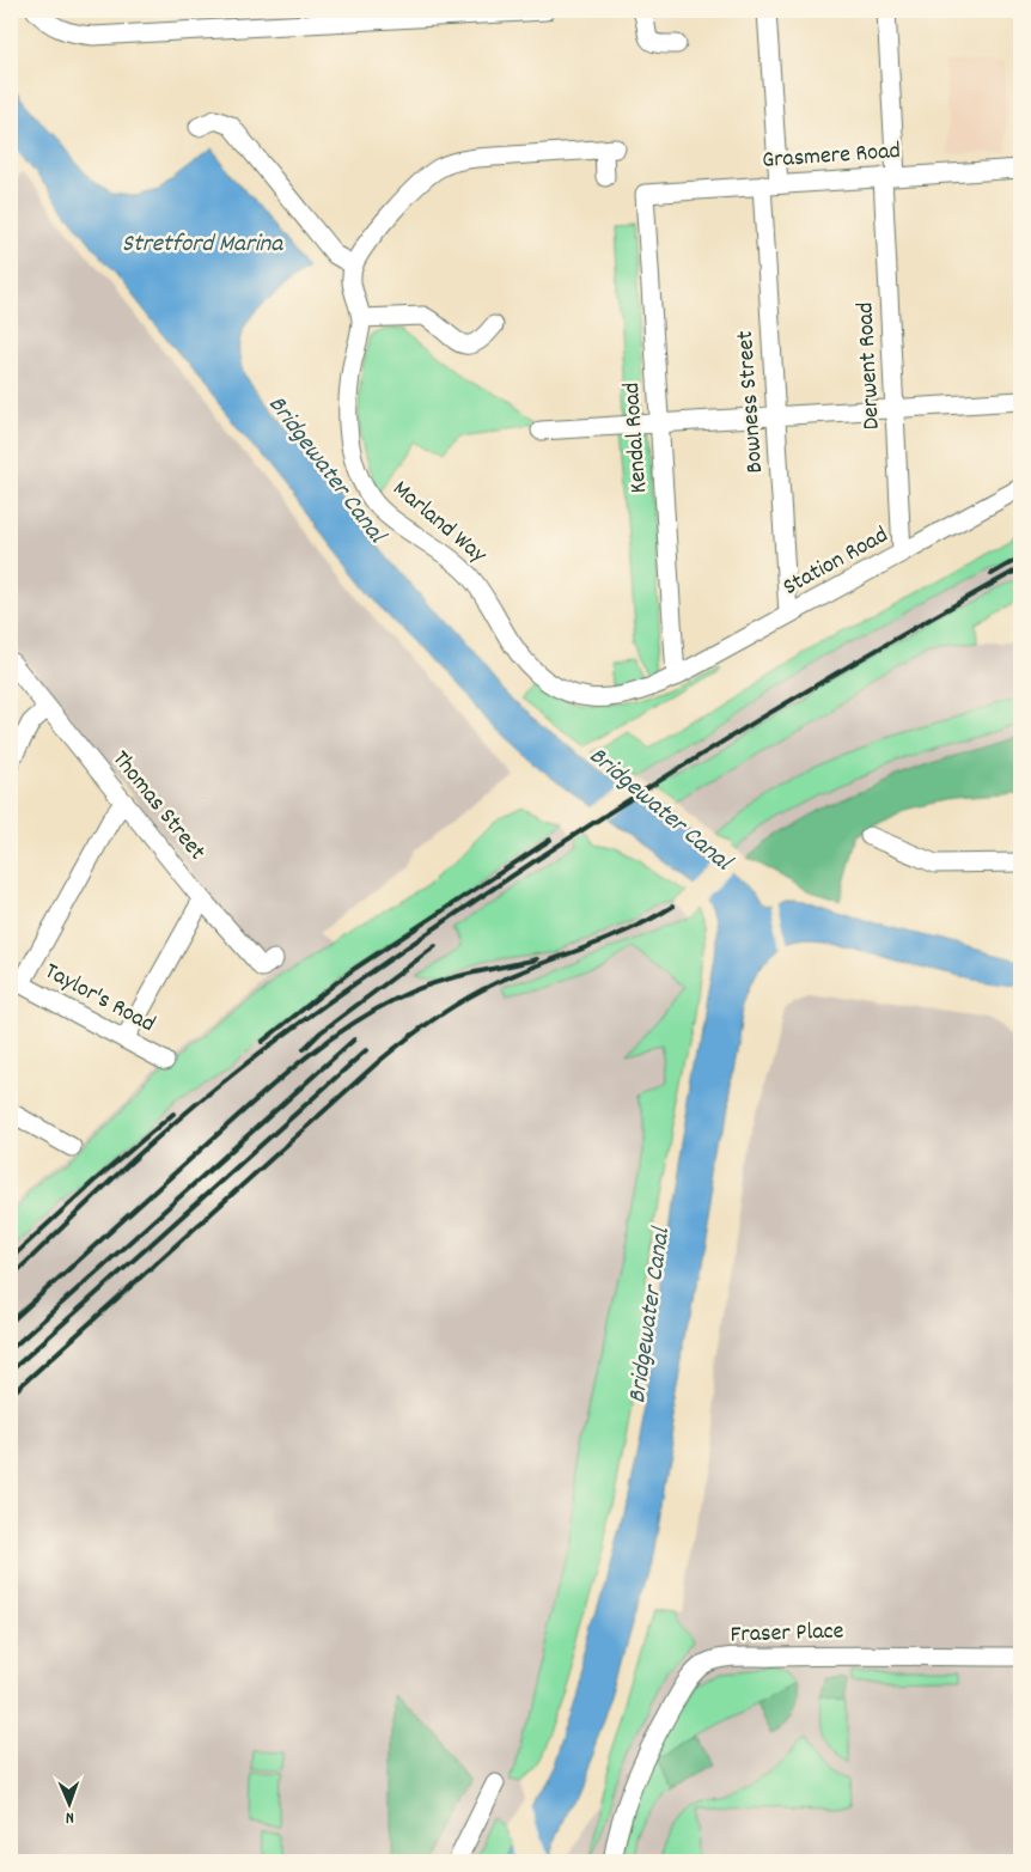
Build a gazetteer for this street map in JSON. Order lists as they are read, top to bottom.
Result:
{
  "streets": {
    "street": [
      "Grasmere Road",
      "Derwent Road",
      "Bowness Street",
      "Kendal Road",
      "Marland Way",
      "Station Road",
      "Thomas Street",
      "Taylor's Road",
      "Fraser Place"
    ]
  },
  "crossings": [
    ["Grasmere Road", "Derwent Road"],
    ["Grasmere Road", "Bowness Street"],
    ["Grasmere Road", "Kendal Road"],
    ["Derwent Road", "Station Road"],
    ["Bowness Street", "Station Road"],
    ["Kendal Road", "Marland Way"],
    ["Kendal Road", "Station Road"],
    ["Marland Way", "Station Road"]
  ],
  "water": ["Stretford Marina", "Bridgewater Canal"],
  "north": "bottom"
}
